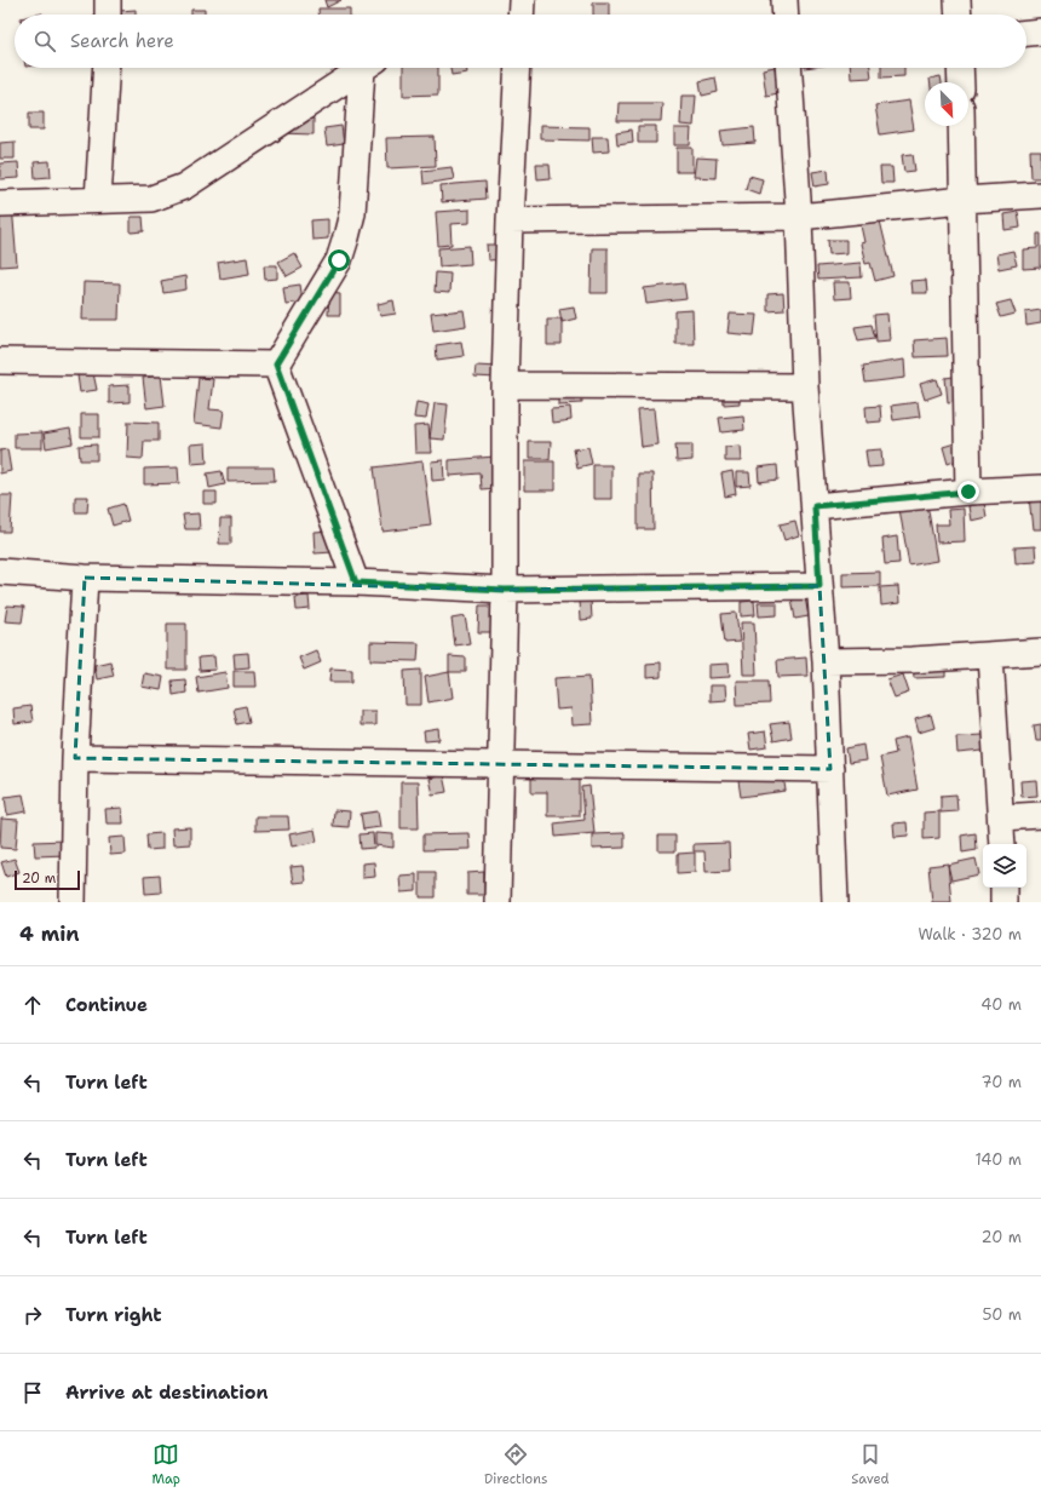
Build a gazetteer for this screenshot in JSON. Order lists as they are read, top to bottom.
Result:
{
  "scale_bar": "20 m",
  "north": "bottom right",
  "page": {
    "search": "Search here",
    "scale": "20 m",
    "heading": ["4 min", "Walk · 320 m"],
    "list": [
      ["Continue", "40 m"],
      ["Turn left", "70 m"],
      ["Turn left", "140 m"],
      ["Turn left", "20 m"],
      ["Turn right", "50 m"],
      "Arrive at destination"
    ],
    "nav": ["Map", "Directions", "Saved"]
  }
}
